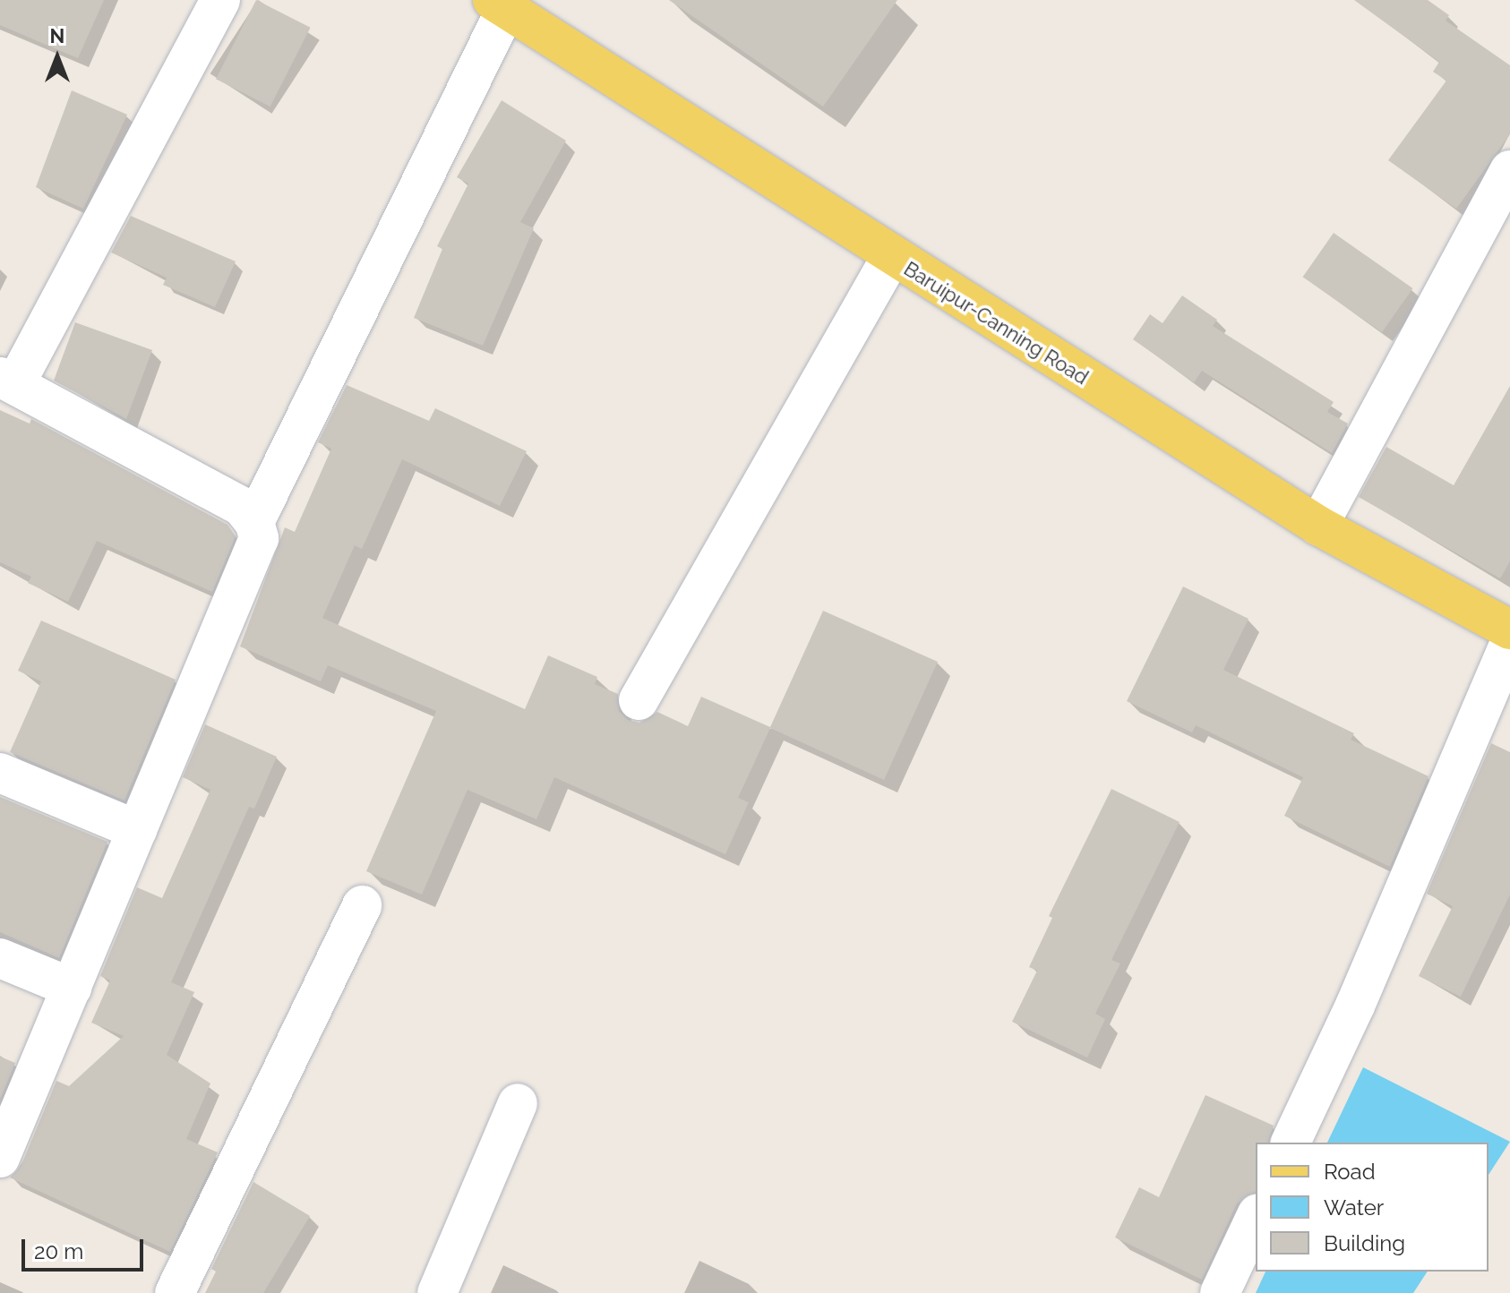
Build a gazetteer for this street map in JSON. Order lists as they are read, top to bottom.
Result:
{
  "streets": {
    "main road": ["Baruipur-Canning Road"]
  },
  "legend": ["Road", "Water", "Building"],
  "scale_bar": "20 m",
  "north": "top"
}
